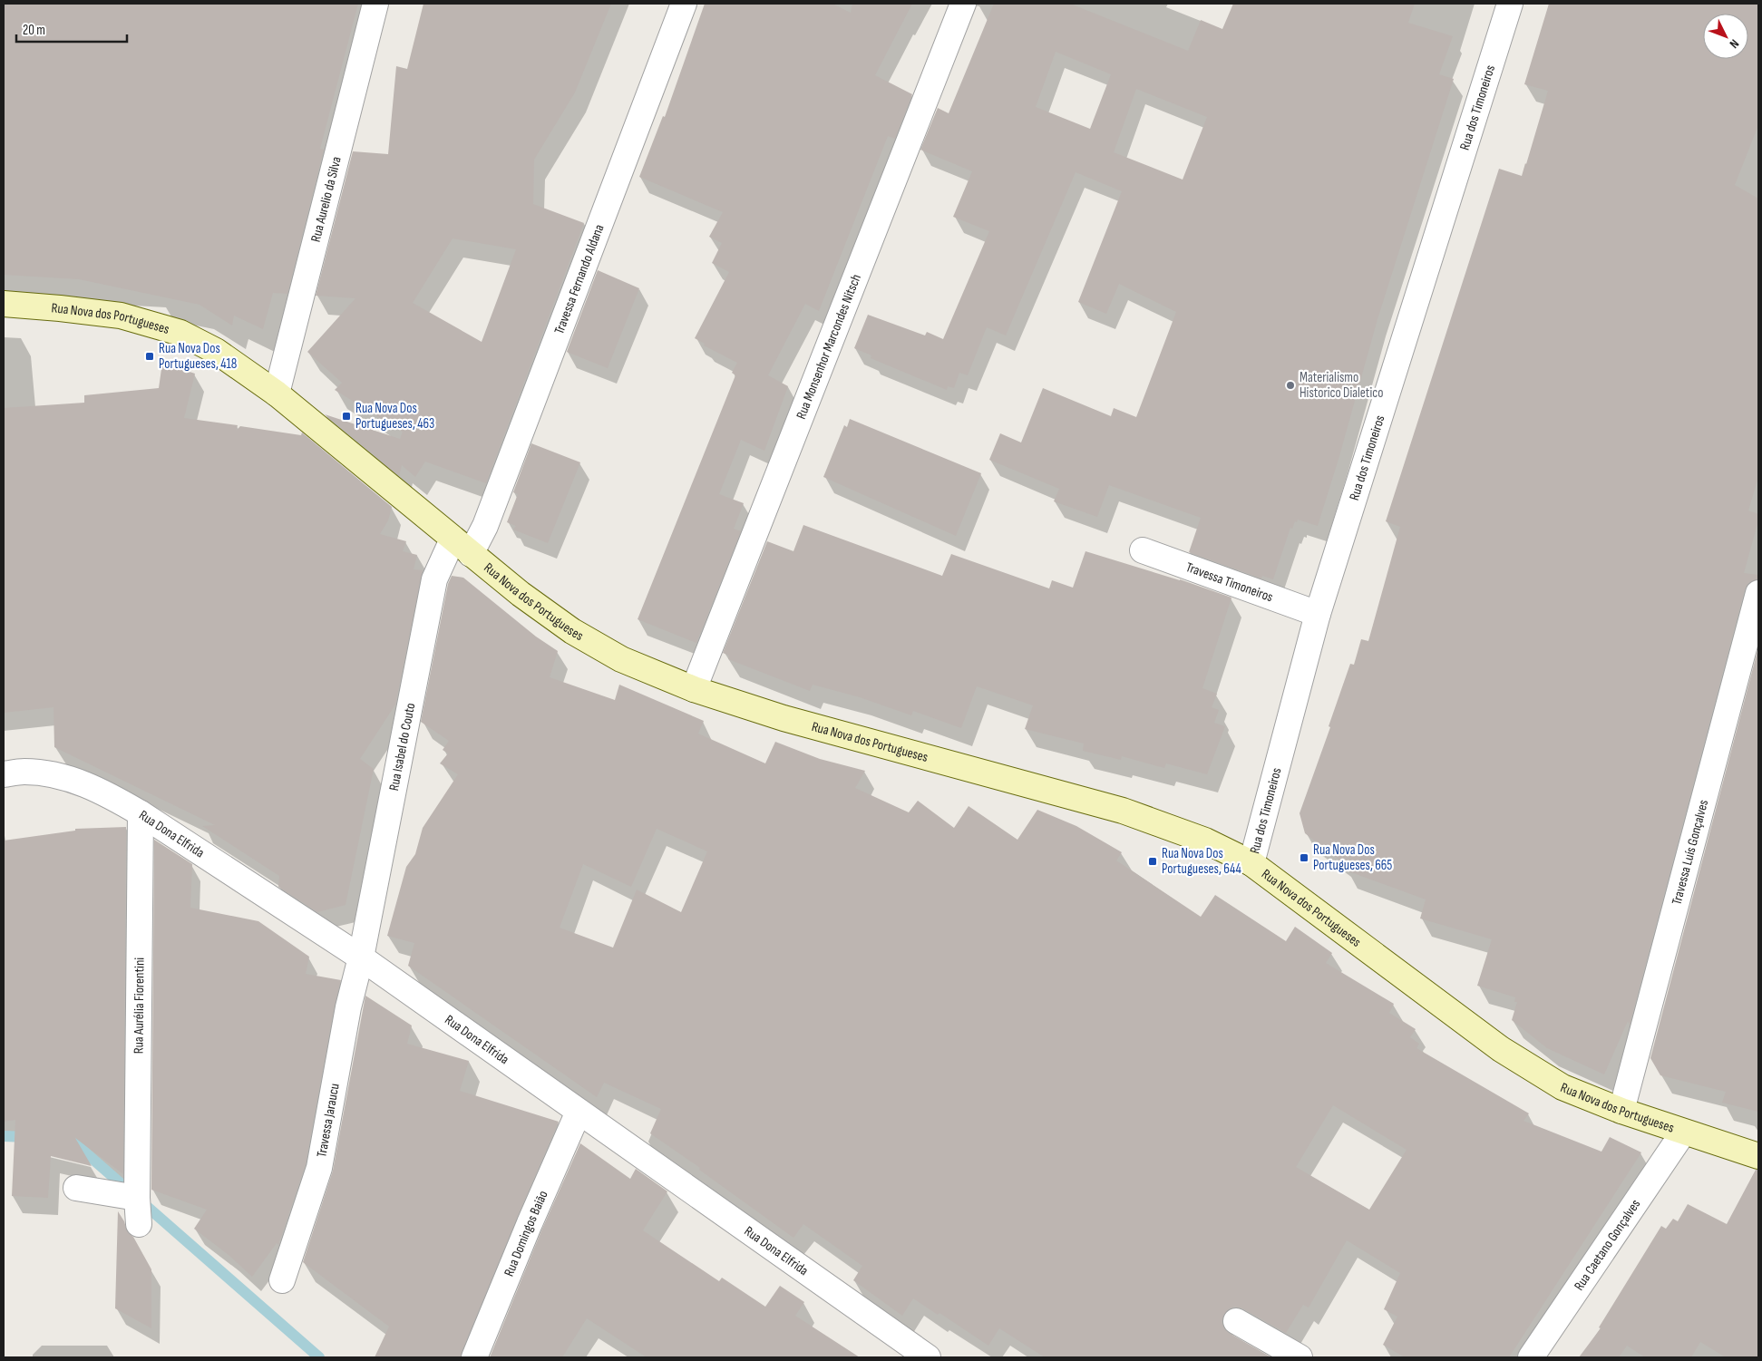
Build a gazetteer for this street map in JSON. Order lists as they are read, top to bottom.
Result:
{
  "streets": {
    "street": [
      "Rua dos Timoneiros",
      "Rua Aurelio da Silva",
      "Travessa Fernando Aldana",
      "Rua Nova dos Portugueses",
      "Rua Monsenhor Marcondes Nitsch",
      "Travessa Timoneiros",
      "Rua Isabel do Couto",
      "Rua Dona Elfrida",
      "Travessa Luís Gonçalves",
      "Rua Aurélia Fiorentini",
      "Travessa Jaraucu",
      "Rua Domingos Baião",
      "Rua Caetano Gonçalves"
    ]
  },
  "crossings": [
    ["Rua dos Timoneiros", "Rua Nova dos Portugueses"],
    ["Rua dos Timoneiros", "Travessa Timoneiros"],
    ["Rua Aurelio da Silva", "Rua Nova dos Portugueses"],
    ["Travessa Fernando Aldana", "Rua Nova dos Portugueses"],
    ["Travessa Fernando Aldana", "Rua Isabel do Couto"],
    ["Rua Nova dos Portugueses", "Rua Monsenhor Marcondes Nitsch"],
    ["Rua Nova dos Portugueses", "Rua Isabel do Couto"],
    ["Rua Nova dos Portugueses", "Travessa Luís Gonçalves"],
    ["Rua Nova dos Portugueses", "Rua Caetano Gonçalves"],
    ["Rua Isabel do Couto", "Rua Dona Elfrida"],
    ["Rua Isabel do Couto", "Travessa Jaraucu"],
    ["Rua Dona Elfrida", "Rua Aurélia Fiorentini"],
    ["Rua Dona Elfrida", "Travessa Jaraucu"],
    ["Rua Dona Elfrida", "Rua Domingos Baião"]
  ],
  "places": {
    "transit": [
      "Rua Nova Dos Portugueses, 418",
      "Rua Nova Dos Portugueses, 463",
      "Rua Nova Dos Portugueses, 665",
      "Rua Nova Dos Portugueses, 644"
    ],
    "other": ["Materialismo Historico Dialetico"]
  },
  "scale_bar": "20 m",
  "north": "bottom right"
}
